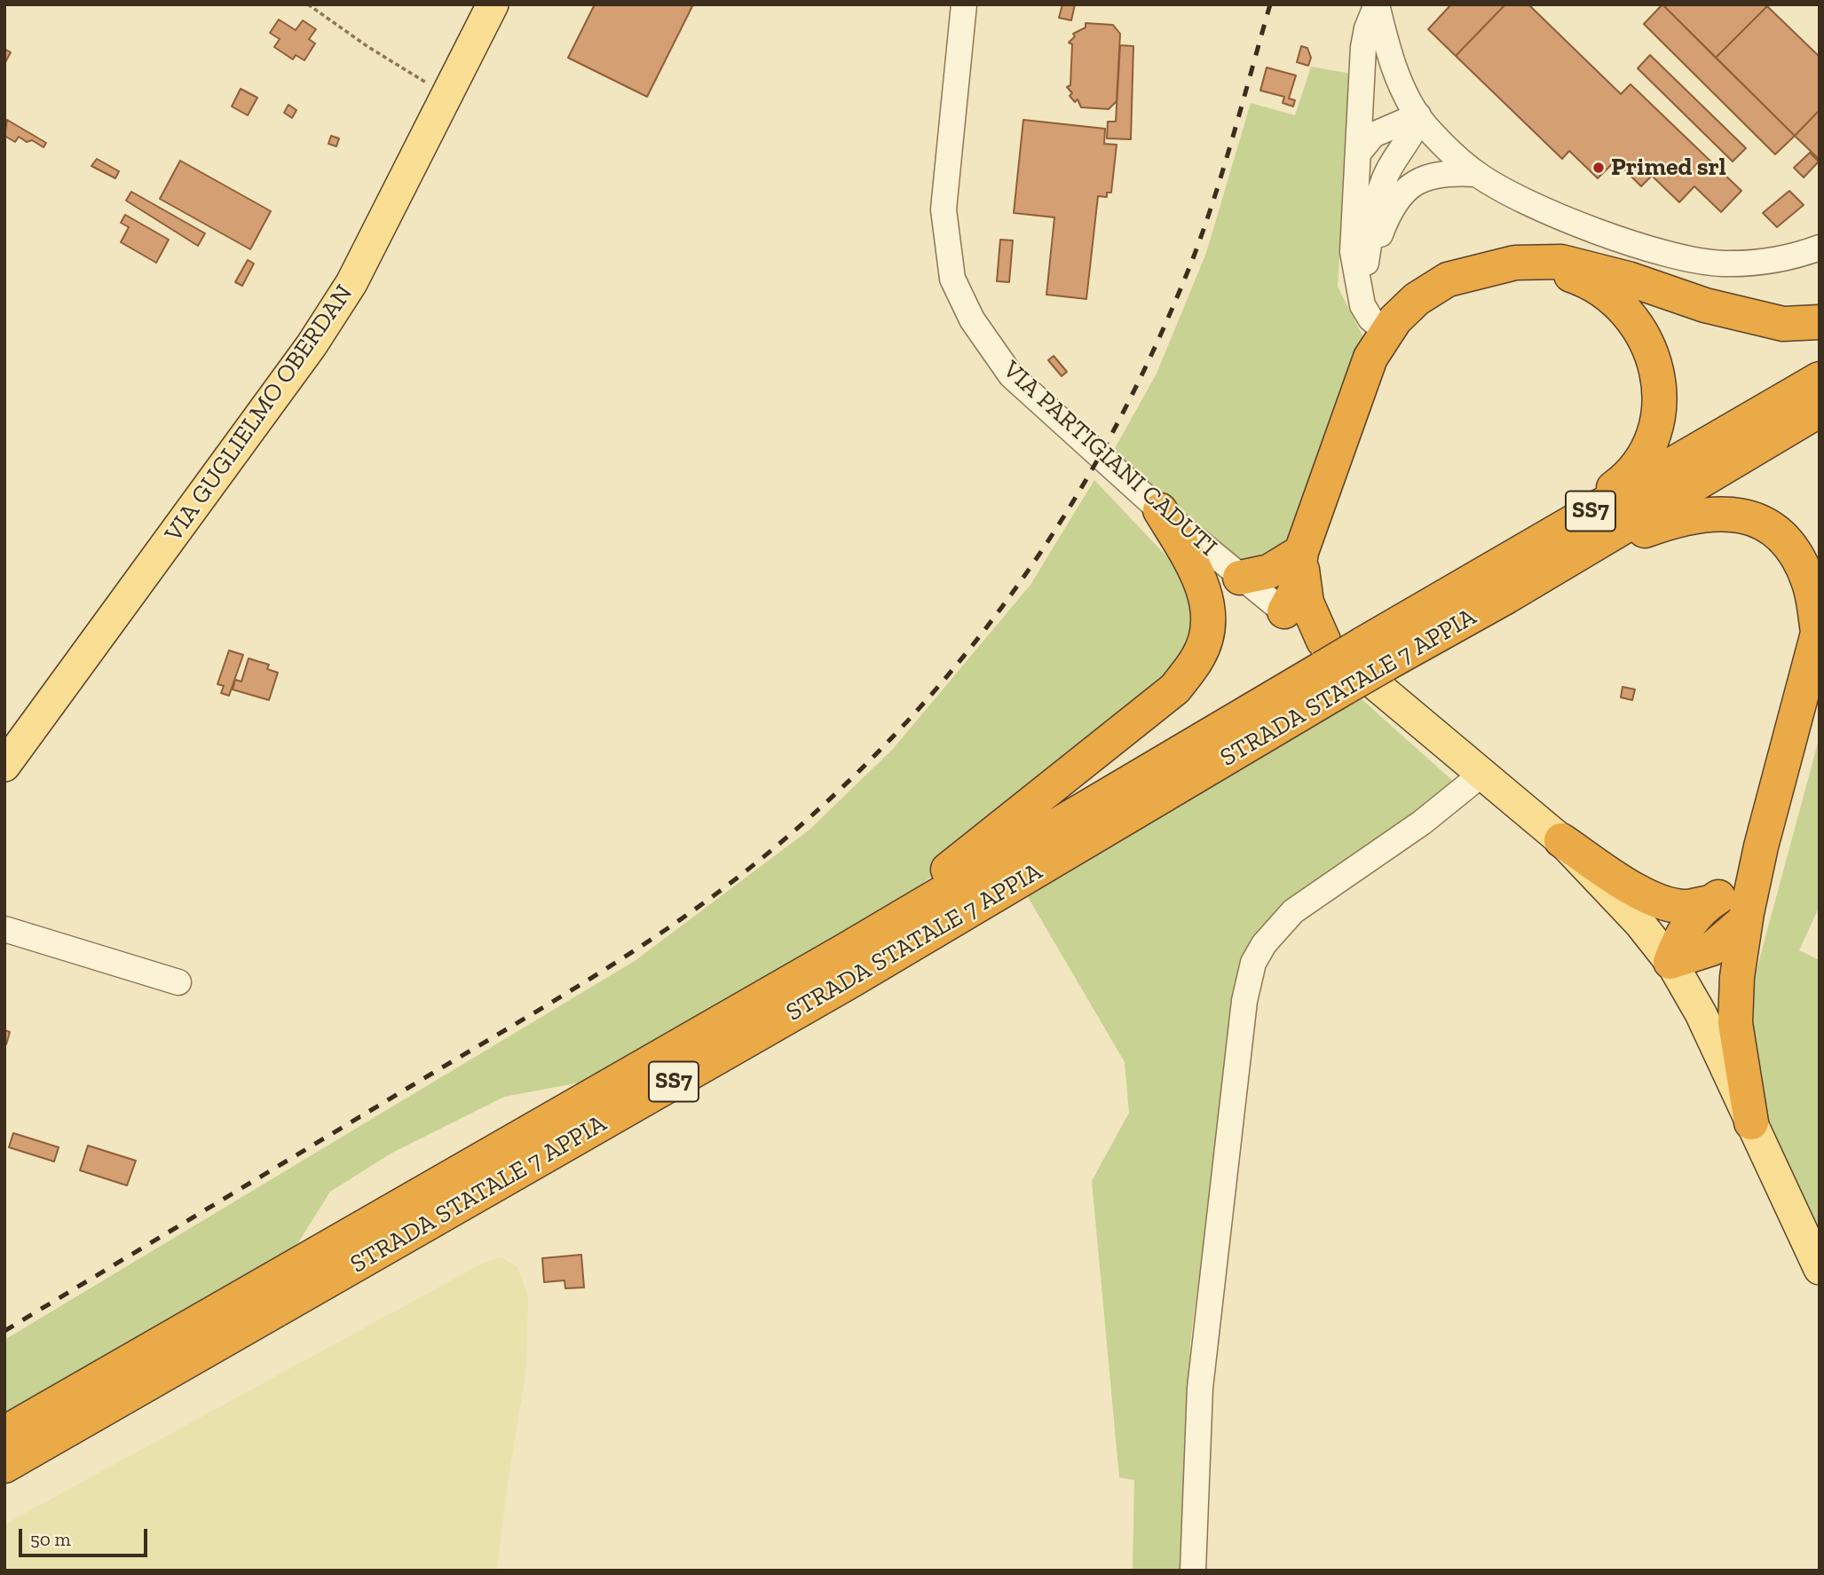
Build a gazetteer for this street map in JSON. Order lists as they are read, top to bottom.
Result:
{
  "streets": {
    "highway": ["SS7", "STRADA STATALE 7 APPIA"],
    "main road": ["VIA GUGLIELMO OBERDAN"],
    "street": ["VIA PARTIGIANI CADUTI"]
  },
  "places": ["Primed srl"],
  "scale_bar": "50 m"
}
